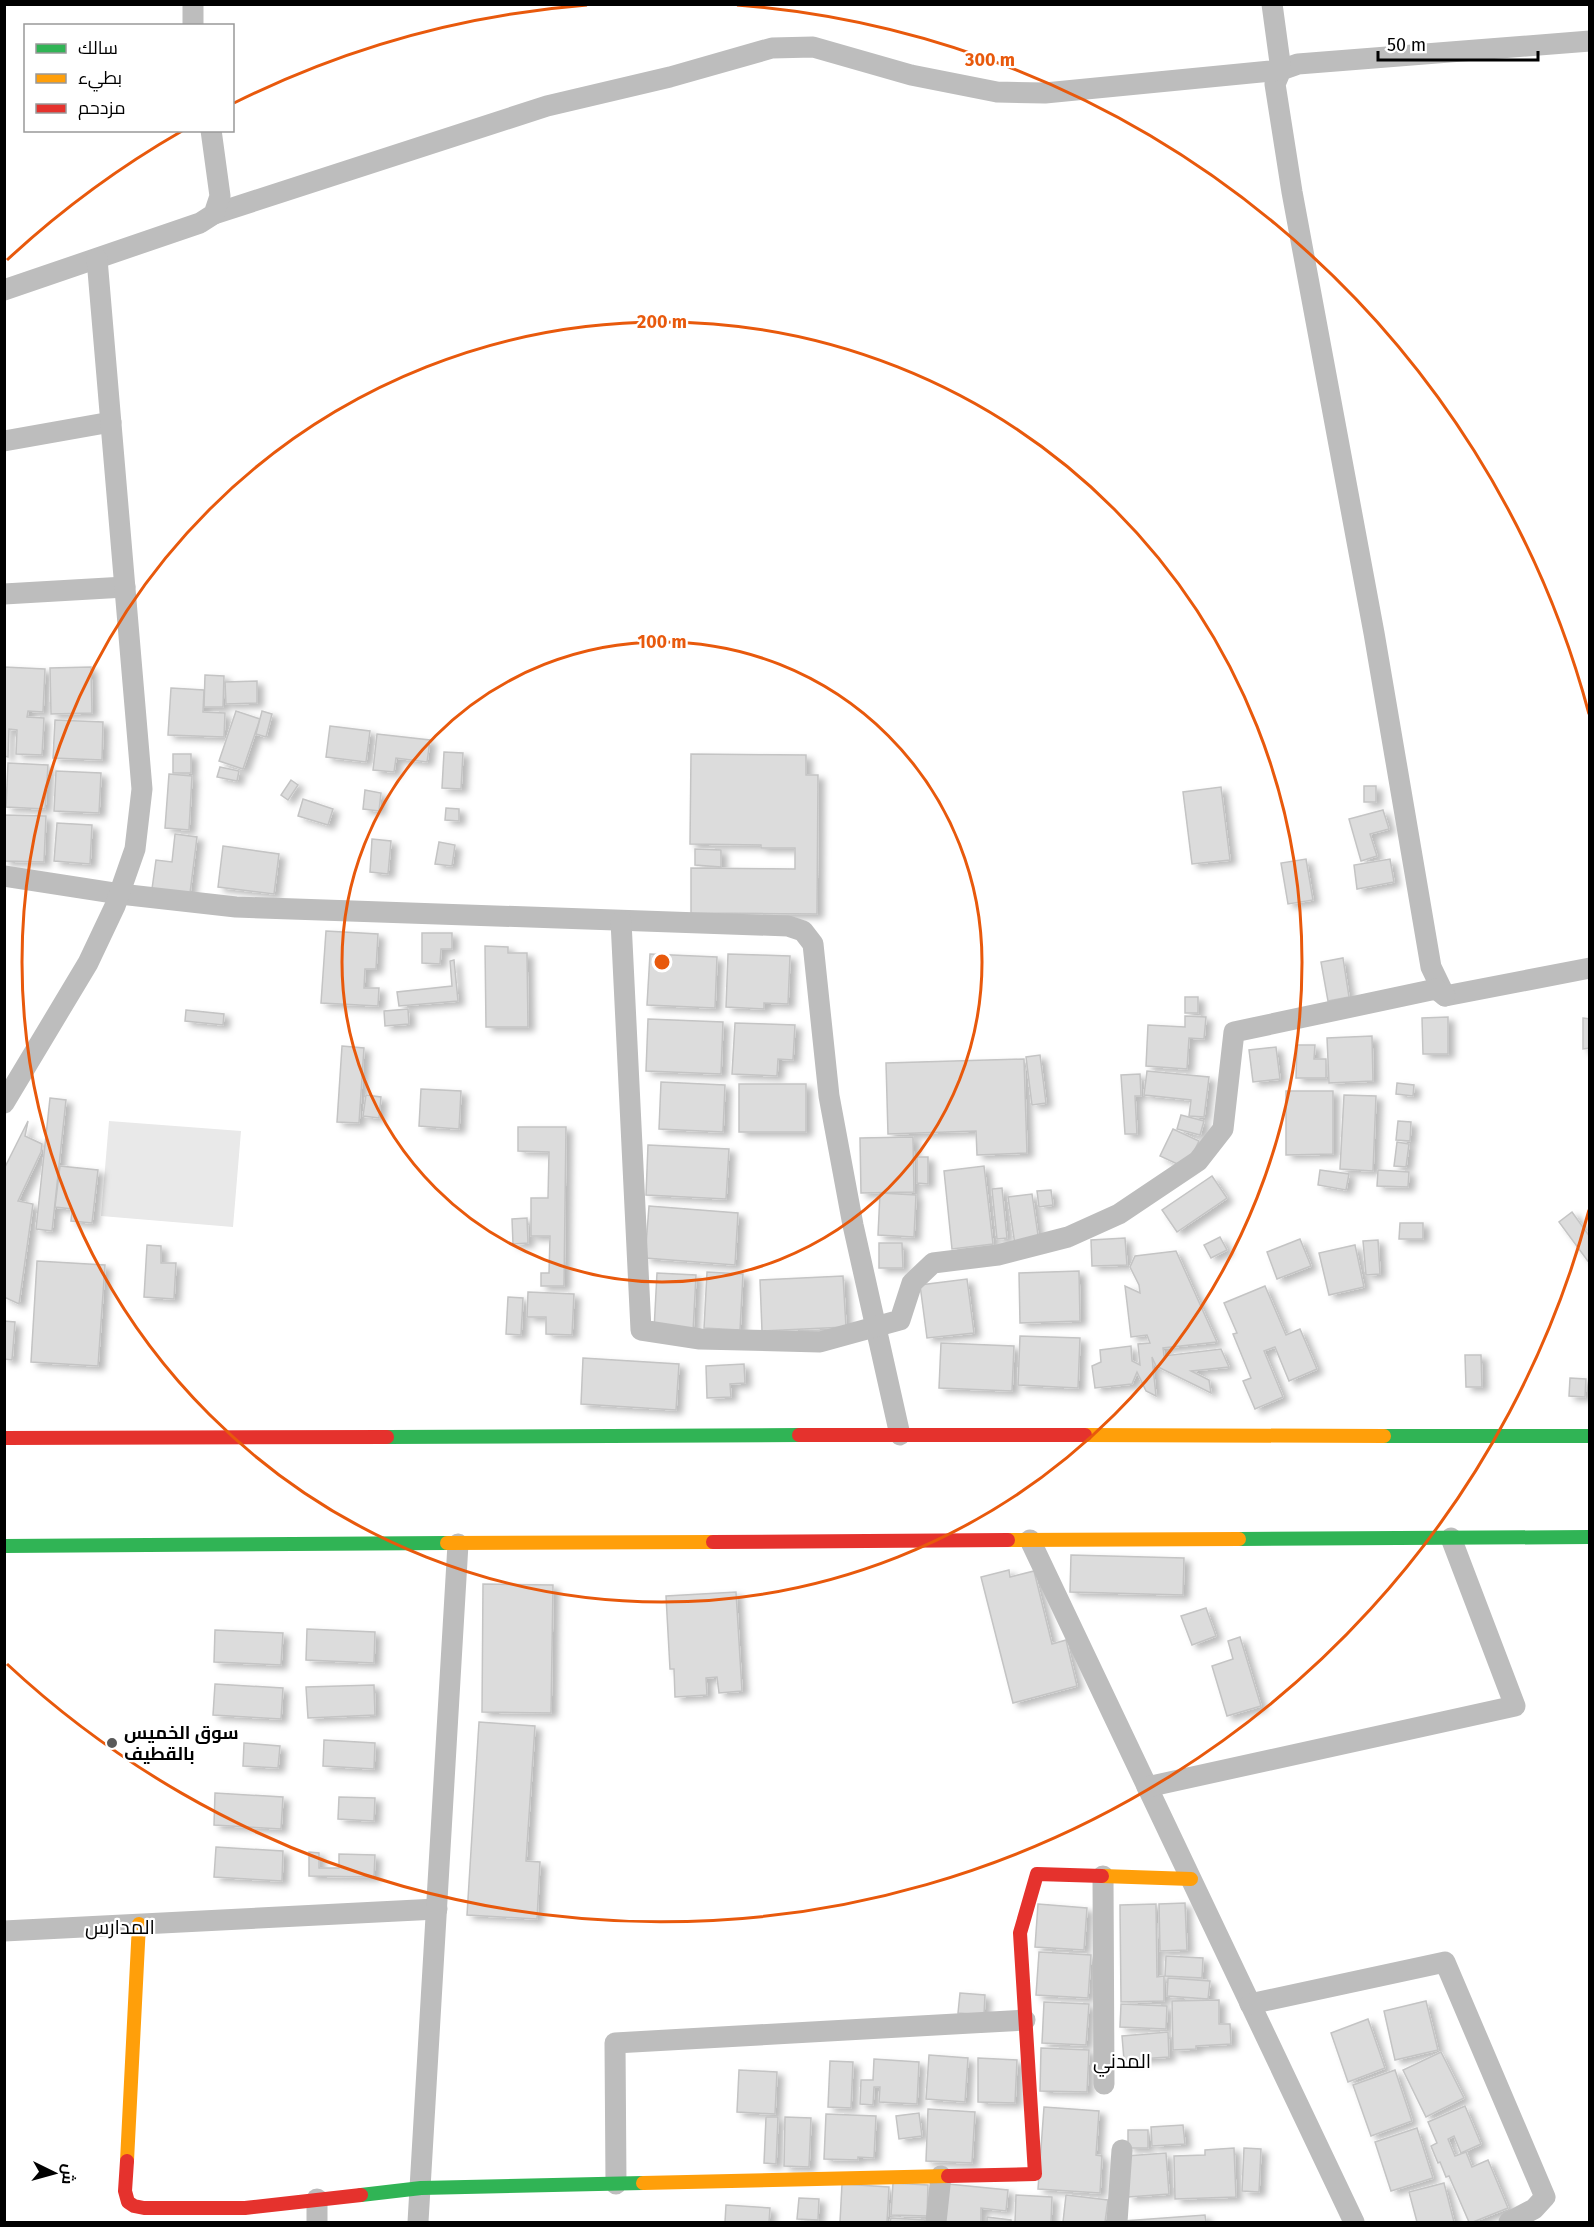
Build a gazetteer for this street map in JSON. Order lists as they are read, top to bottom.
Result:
{
  "districts": ["المدارس", "المدني"],
  "places": ["سوق الخميس بالقطيف"],
  "legend": ["سالك", "بطيء", "مزدحم"],
  "scale_bar": "50 m",
  "north": "right",
  "rings": ["300 m", "200 m", "100 m"]
}
